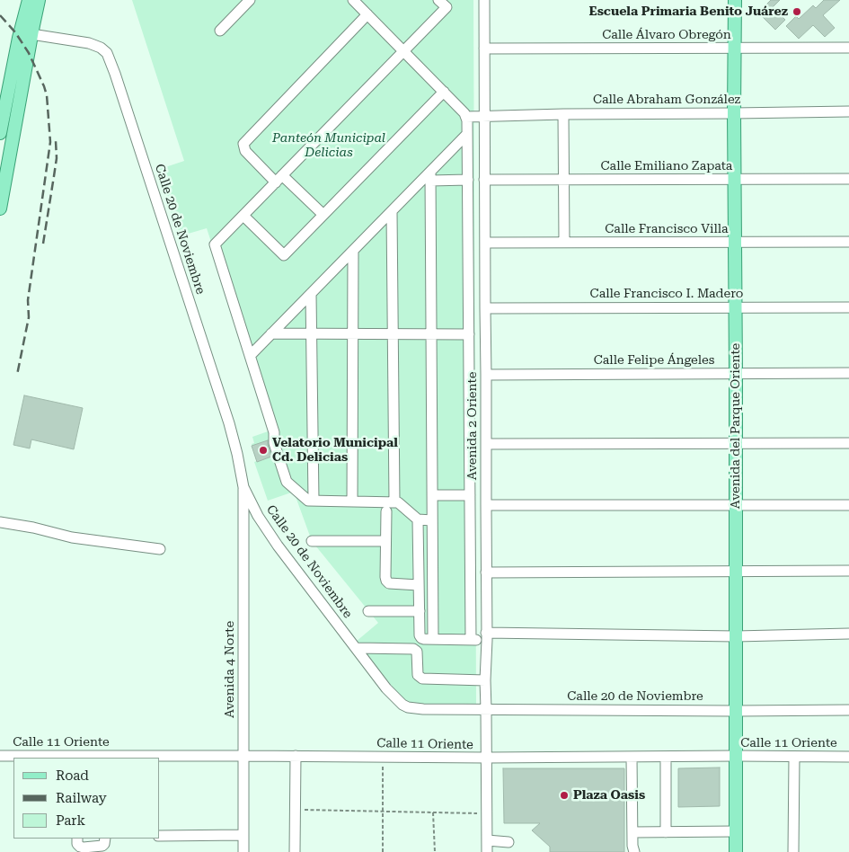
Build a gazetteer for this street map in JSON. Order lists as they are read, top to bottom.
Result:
{
  "streets": {
    "main road": ["Avenida del Parque Oriente"],
    "street": [
      "Calle Álvaro Obregón",
      "Calle Abraham González",
      "Calle Emiliano Zapata",
      "Calle 20 de Noviembre",
      "Calle Francisco Villa",
      "Calle Francisco I. Madero",
      "Calle Felipe Ángeles",
      "Avenida 2 Oriente",
      "Avenida 4 Norte",
      "Calle 11 Oriente"
    ]
  },
  "crossings": [
    ["Calle Álvaro Obregón", "Avenida 2 Oriente"],
    ["Calle Álvaro Obregón", "Avenida del Parque Oriente"],
    ["Calle Abraham González", "Avenida 2 Oriente"],
    ["Calle Abraham González", "Avenida del Parque Oriente"],
    ["Calle Emiliano Zapata", "Avenida 2 Oriente"],
    ["Calle Emiliano Zapata", "Avenida del Parque Oriente"],
    ["Calle 20 de Noviembre", "Avenida 2 Oriente"],
    ["Calle 20 de Noviembre", "Avenida del Parque Oriente"],
    ["Calle 20 de Noviembre", "Avenida 4 Norte"],
    ["Calle Francisco Villa", "Avenida 2 Oriente"],
    ["Calle Francisco Villa", "Avenida del Parque Oriente"],
    ["Calle Francisco I. Madero", "Avenida 2 Oriente"],
    ["Calle Francisco I. Madero", "Avenida del Parque Oriente"],
    ["Calle Felipe Ángeles", "Avenida 2 Oriente"],
    ["Calle Felipe Ángeles", "Avenida del Parque Oriente"],
    ["Avenida 2 Oriente", "Calle 11 Oriente"],
    ["Avenida del Parque Oriente", "Calle 11 Oriente"],
    ["Avenida 4 Norte", "Calle 11 Oriente"]
  ],
  "parks": ["Panteón Municipal Delicias"],
  "places": ["Escuela Primaria Benito Juárez", "Velatorio Municipal Cd. Delicias", "Plaza Oasis"],
  "legend": ["Road", "Railway", "Park"]
}
